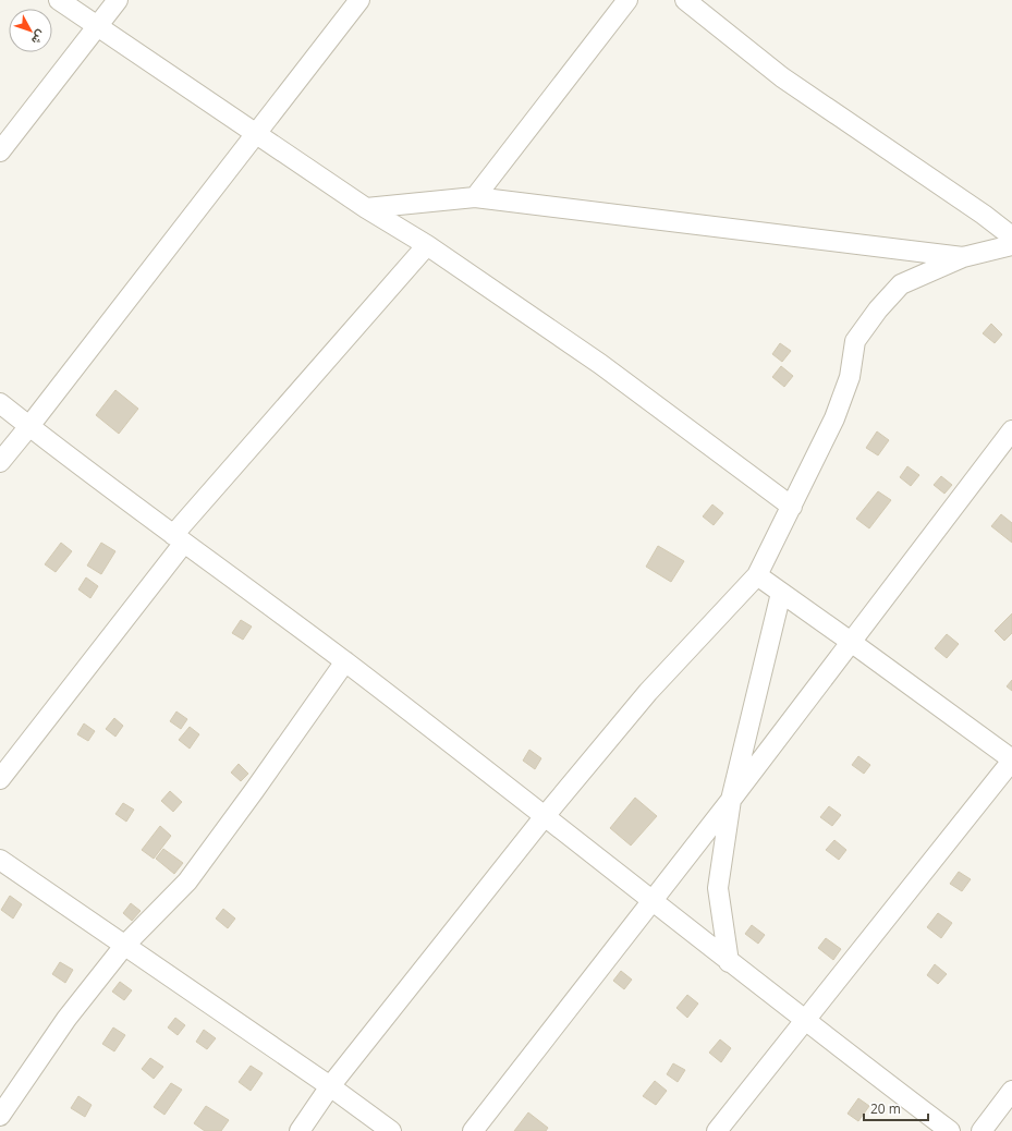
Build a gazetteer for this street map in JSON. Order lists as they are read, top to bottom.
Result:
{
  "scale_bar": "20 m",
  "north": "bottom right"
}
